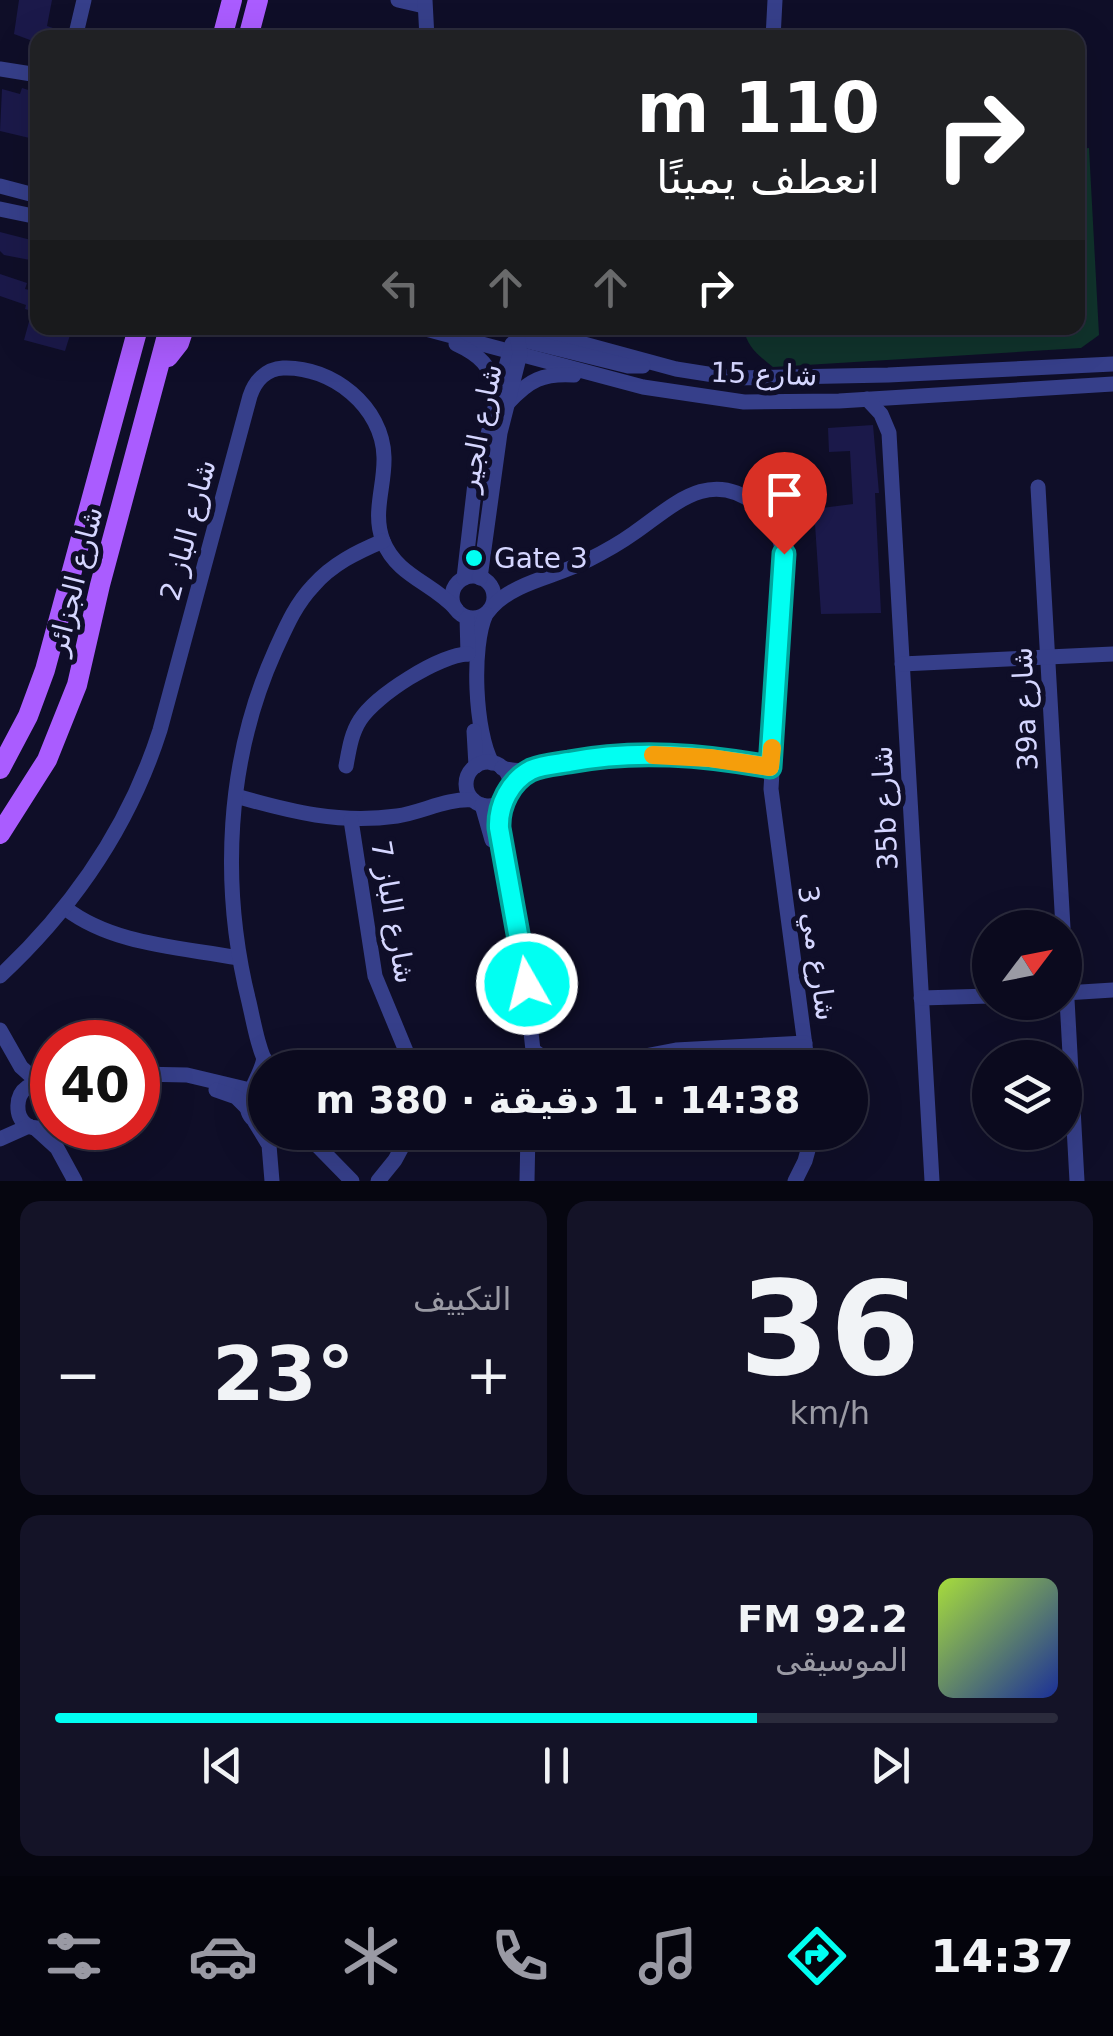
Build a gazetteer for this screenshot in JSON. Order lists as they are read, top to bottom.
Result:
{
  "streets": {
    "main road": ["شارع الجزائر"],
    "street": [
      "شارع 15",
      "شارع الجير",
      "شارع الباز 2",
      "39a شارع",
      "35b شارع",
      "شارع الباز 7",
      "شارع مي 3"
    ]
  },
  "crossings": [
    ["شارع 15", "شارع الجير"],
    ["شارع الباز 2", "شارع الباز 7"]
  ],
  "places": ["Gate 3"],
  "north": "top right",
  "page": {
    "turn": ["110 m", "انعطف يمينًا"],
    "limit": "40",
    "trip": "14:38 · 1 دقيقة · 380 m",
    "tile": [
      ["36", "km/h"],
      "التكييف"
    ],
    "heat": ["−", "23°", "+"],
    "song": ["92.2 FM", "الموسيقى"],
    "tabs": "14:37"
  }
}
